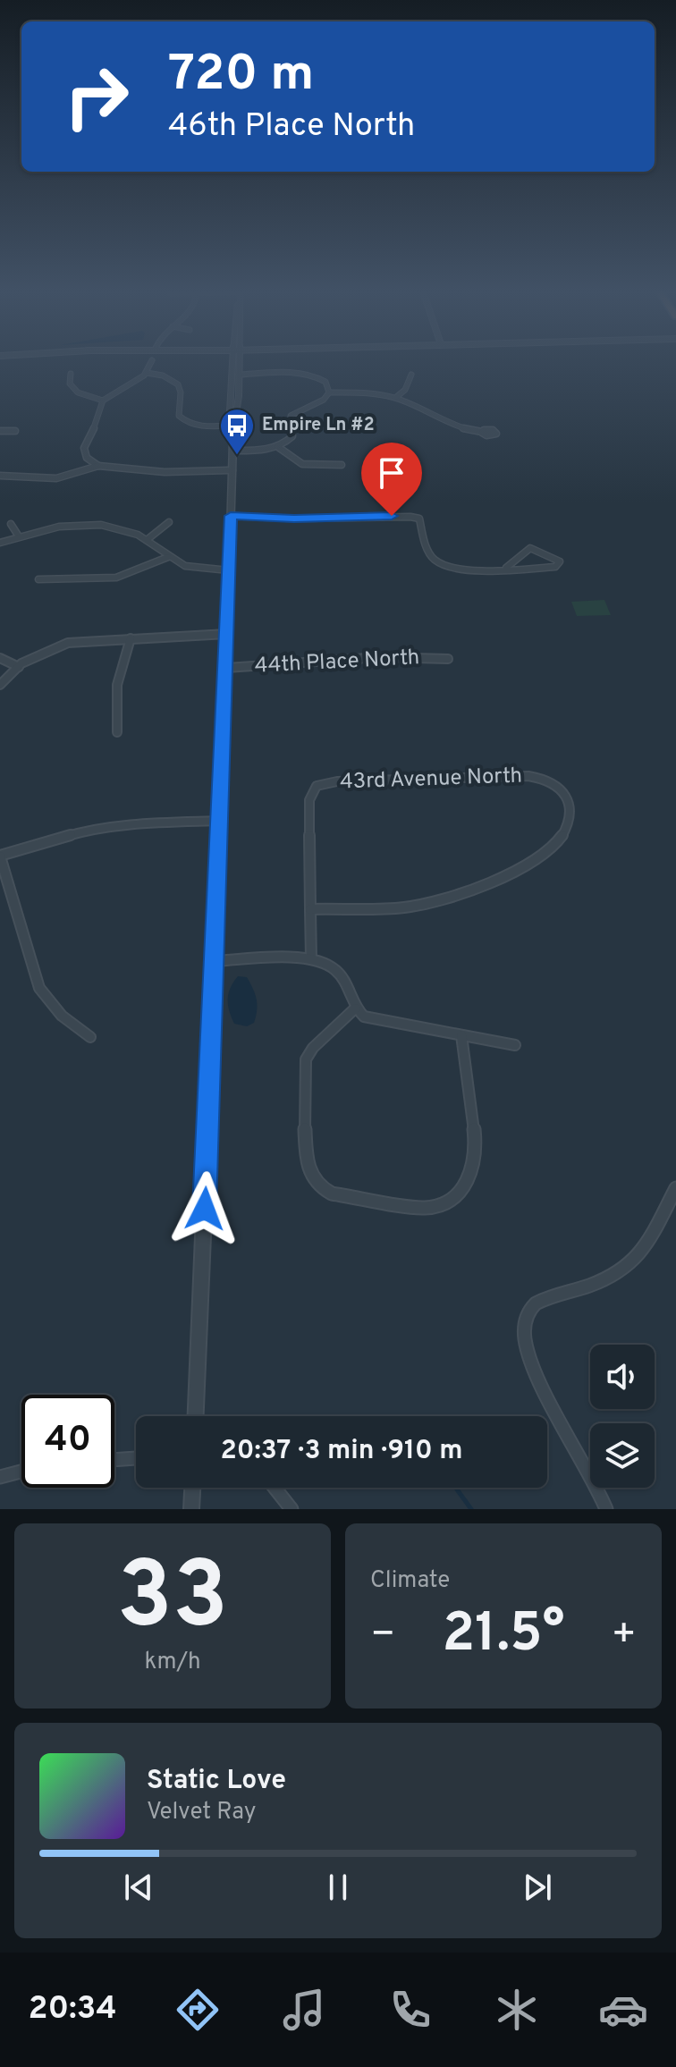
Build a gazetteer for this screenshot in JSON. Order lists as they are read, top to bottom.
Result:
{
  "streets": {
    "street": ["44th Place North", "43rd Avenue North"]
  },
  "places": {
    "bus stop": ["Empire Ln #2"]
  },
  "page": {
    "turn": ["720 m", "46th Place North"],
    "limit": "40",
    "trip": "20:37 · 3 min · 910 m",
    "tile": [
      ["33", "km/h"],
      "Climate"
    ],
    "heat": ["−", "21.5°", "+"],
    "song": ["Static Love", "Velvet Ray"],
    "tabs": "20:34"
  }
}
